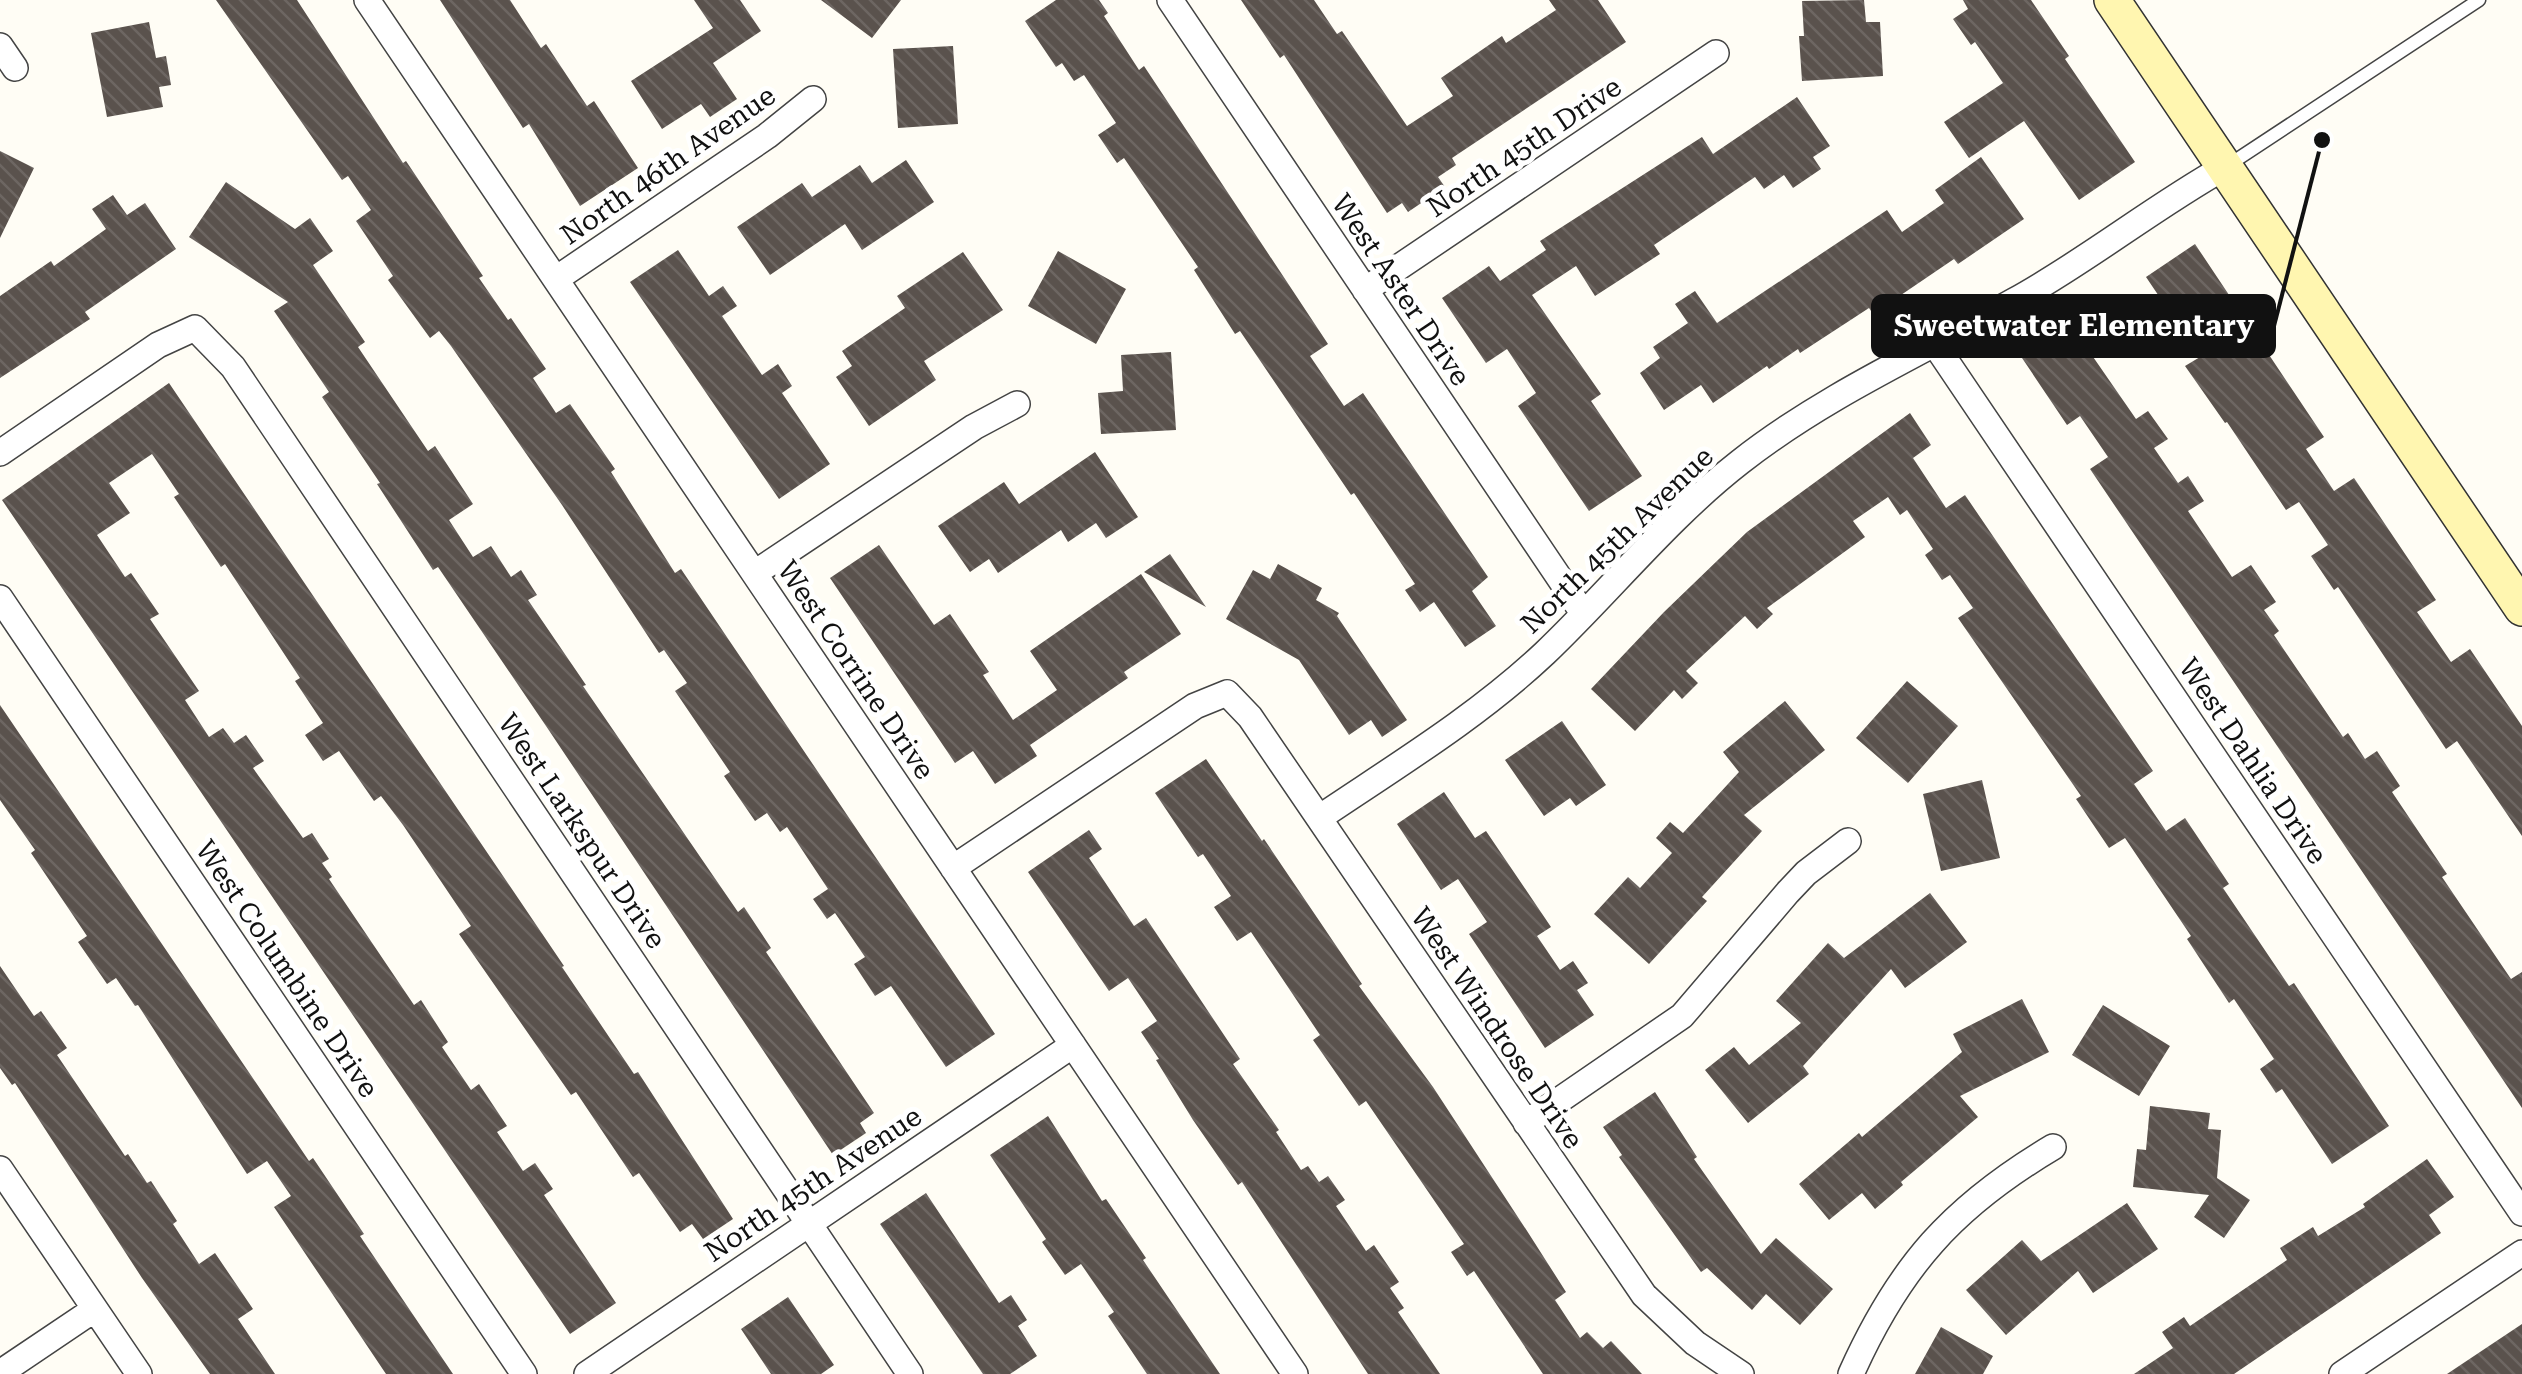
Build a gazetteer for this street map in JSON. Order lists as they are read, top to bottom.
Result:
{
  "streets": {
    "street": [
      "North 45th Drive",
      "North 46th Avenue",
      "West Aster Drive",
      "North 45th Avenue",
      "West Corrine Drive",
      "West Dahlia Drive",
      "West Larkspur Drive",
      "West Columbine Drive",
      "West Windrose Drive"
    ]
  },
  "crossings": [
    ["North 45th Drive", "West Aster Drive"],
    ["North 46th Avenue", "West Corrine Drive"],
    ["West Aster Drive", "North 45th Avenue"],
    ["North 45th Avenue", "West Corrine Drive"],
    ["North 45th Avenue", "West Dahlia Drive"],
    ["North 45th Avenue", "West Larkspur Drive"],
    ["North 45th Avenue", "West Windrose Drive"],
    ["West Corrine Drive", "West Windrose Drive"]
  ],
  "places": ["Sweetwater Elementary"]
}
